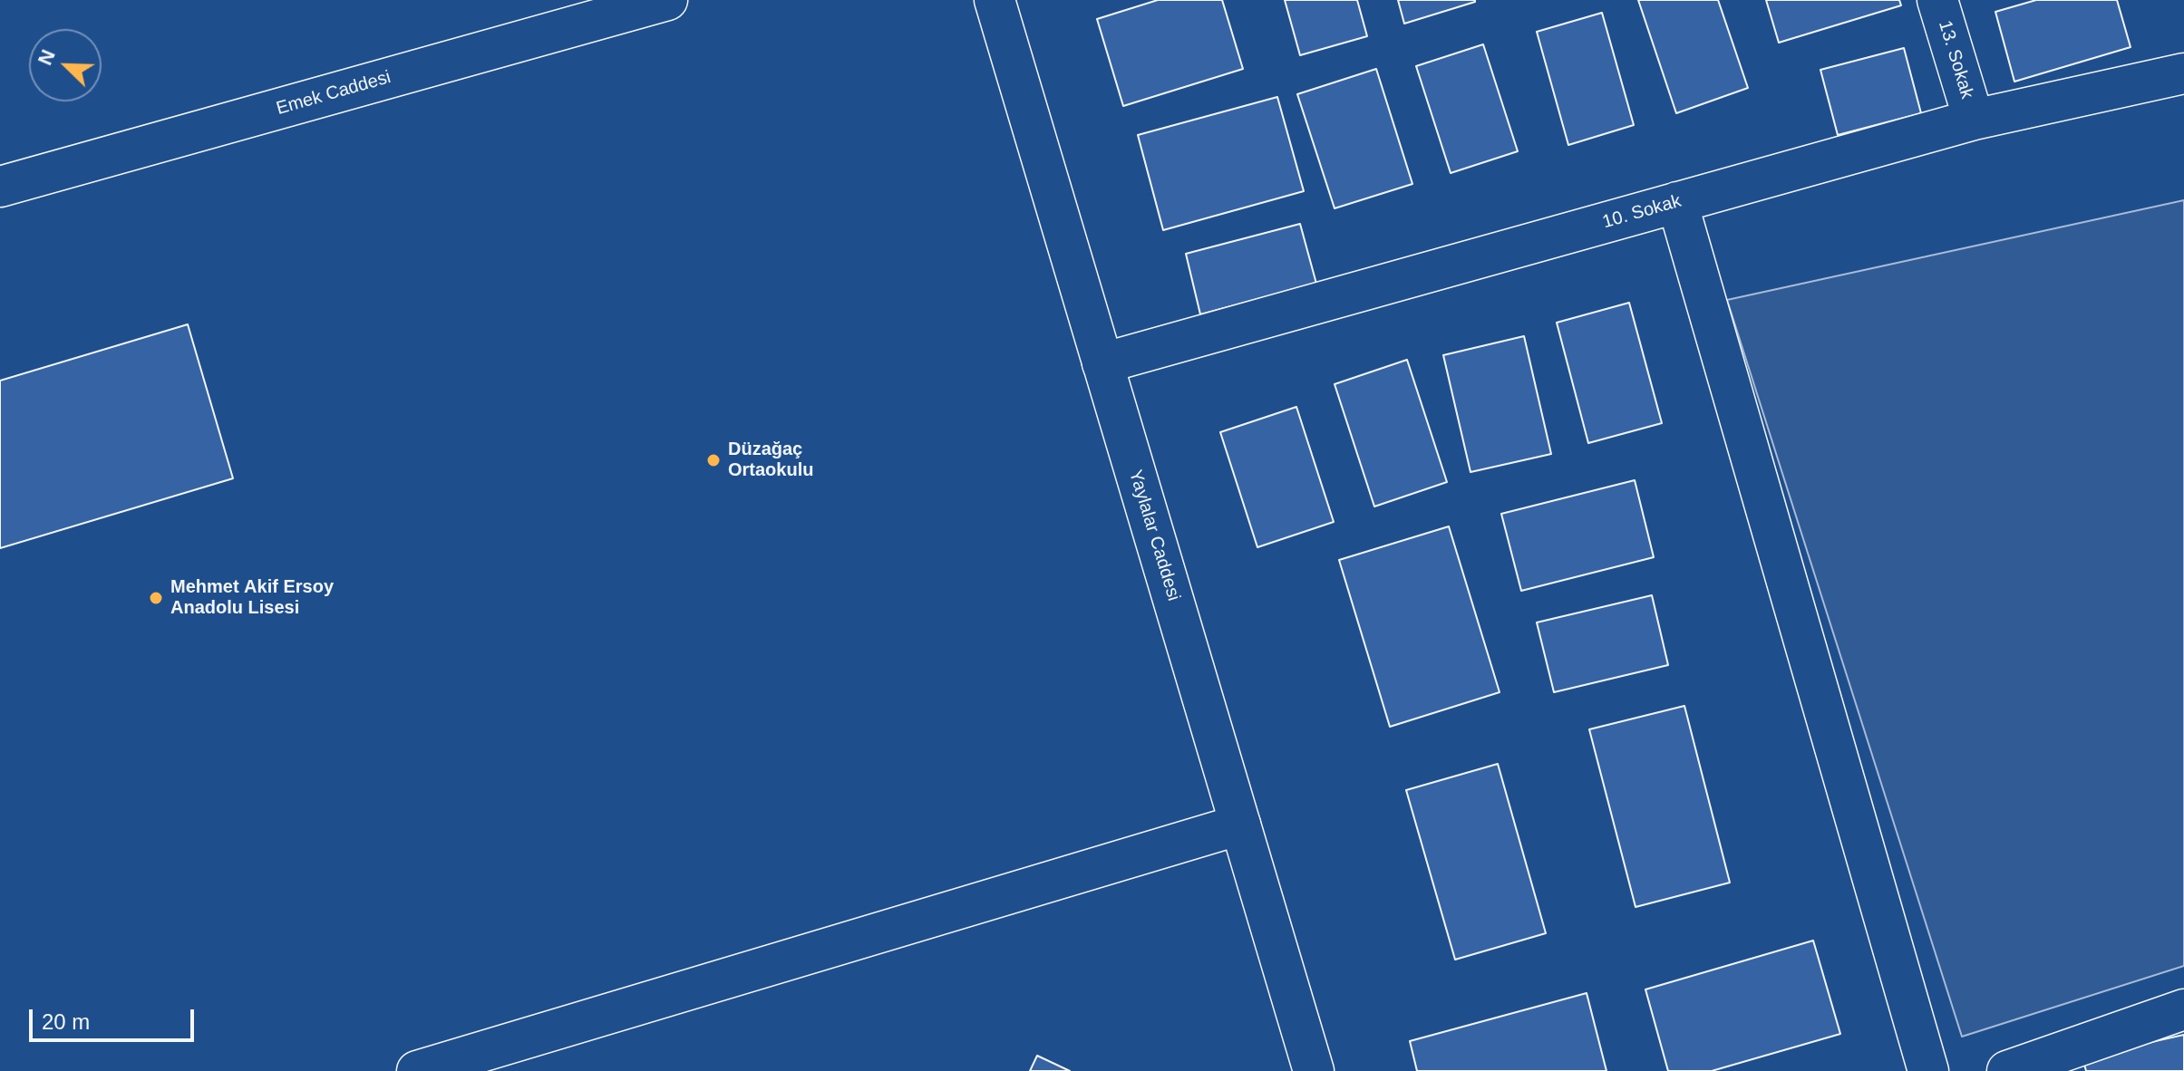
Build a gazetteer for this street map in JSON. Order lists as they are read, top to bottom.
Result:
{
  "streets": {
    "street": [
      "13. Sokak",
      "Emek Caddesi",
      "10. Sokak",
      "Yaylalar Caddesi"
    ]
  },
  "crossings": [
    ["13. Sokak", "10. Sokak"],
    ["10. Sokak", "Yaylalar Caddesi"]
  ],
  "places": ["Düzağaç Ortaokulu", "Mehmet Akif Ersoy Anadolu Lisesi"],
  "scale_bar": "20 m",
  "north": "top left"
}
